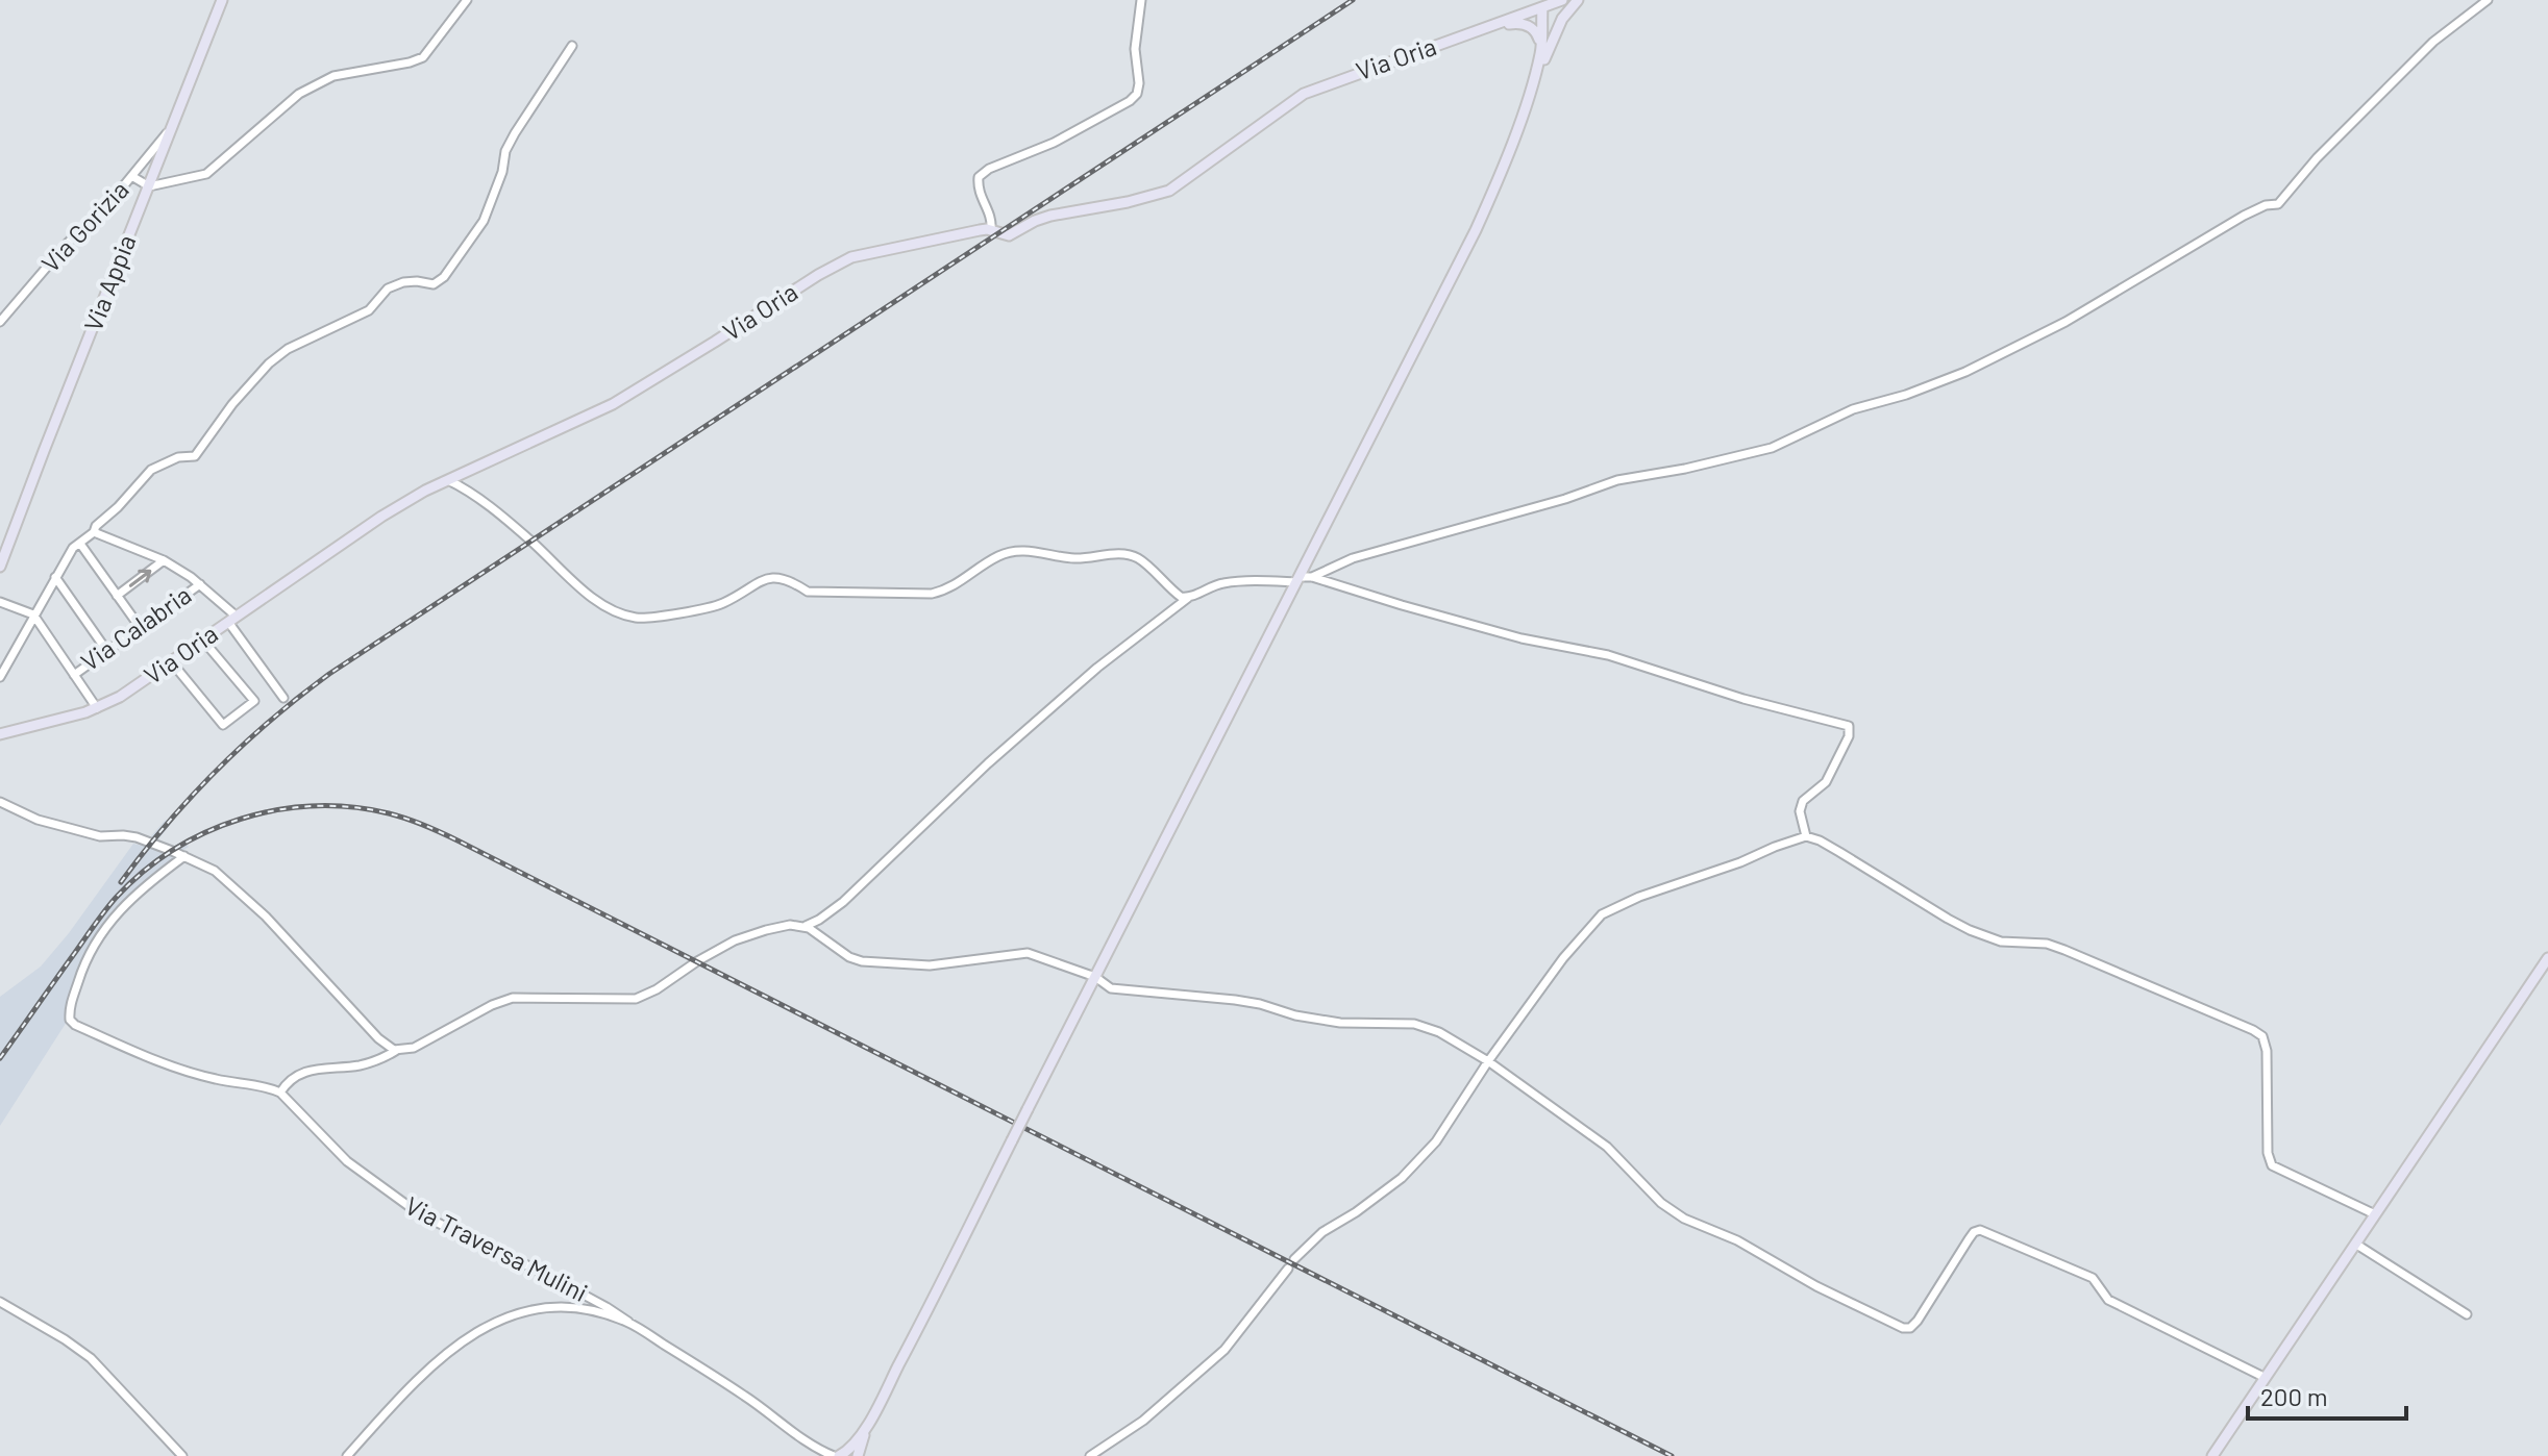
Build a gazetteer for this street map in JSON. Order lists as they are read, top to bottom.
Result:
{
  "streets": {
    "main road": ["Via Oria", "Via Appia"],
    "street": ["Via Gorizia", "Via Calabria", "Via Traversa Mulini"]
  },
  "crossings": [
    ["Via Gorizia", "Via Appia"]
  ],
  "scale_bar": "200 m"
}
